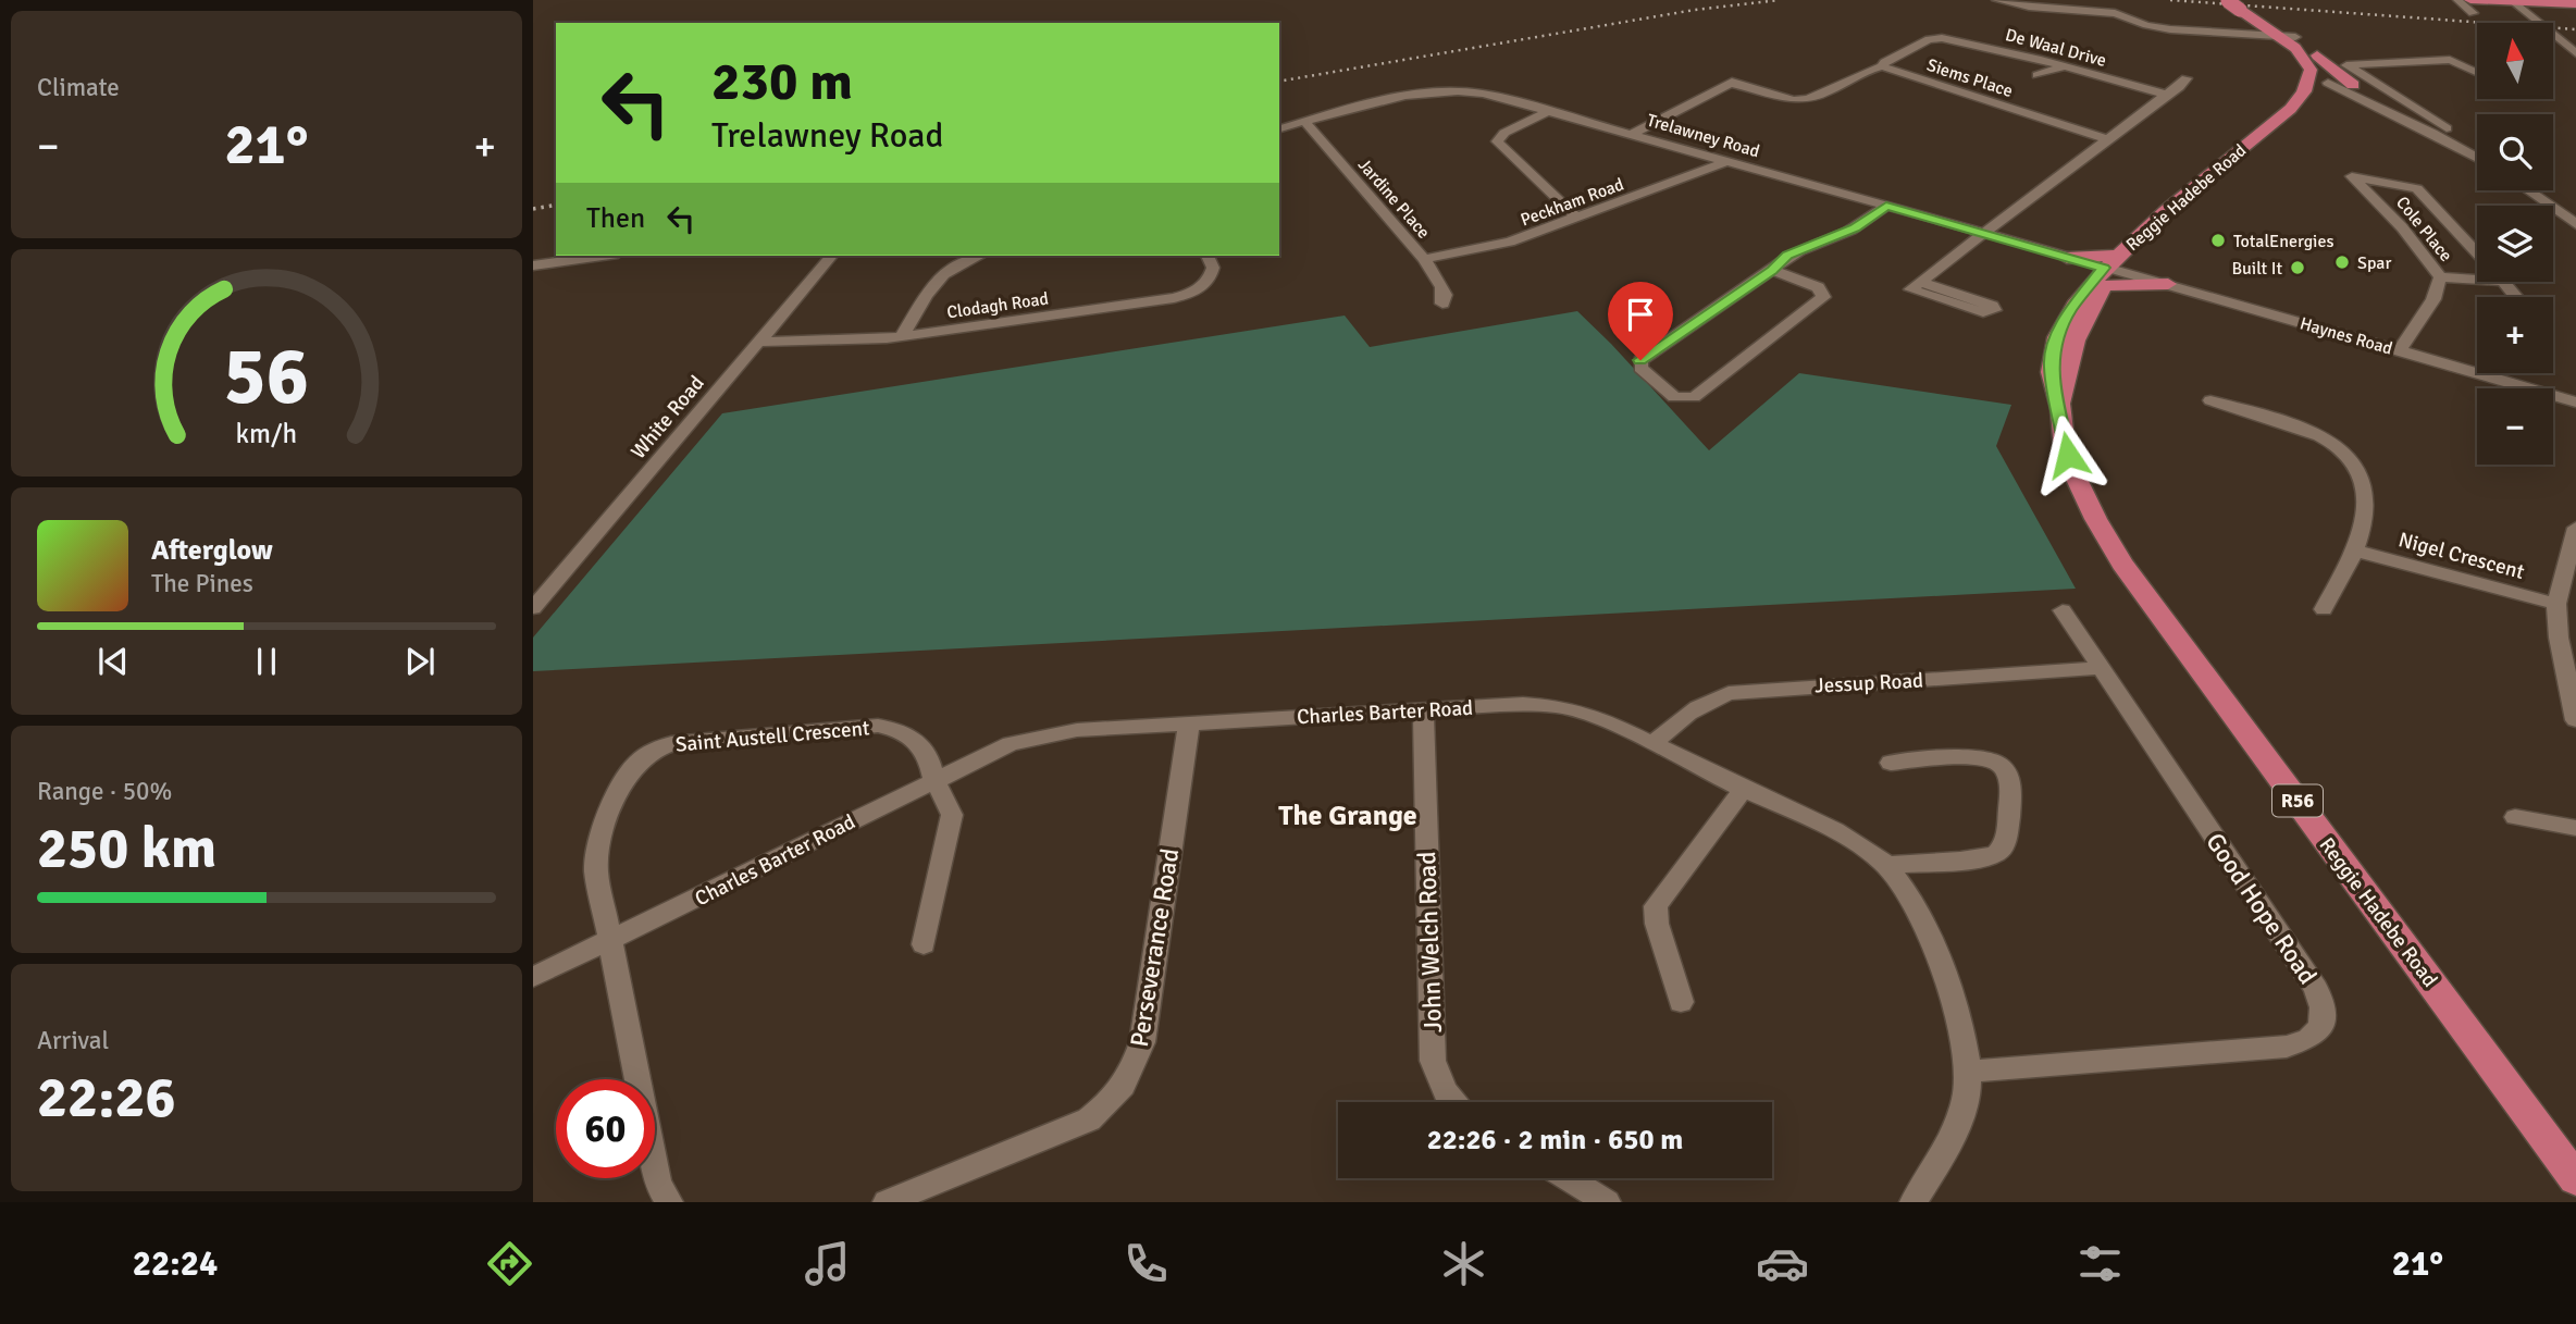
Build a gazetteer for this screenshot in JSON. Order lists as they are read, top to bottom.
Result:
{
  "streets": {
    "main road": ["Reggie Hadebe Road", "R56"],
    "street": [
      "De Waal Drive",
      "Siems Place",
      "Trelawney Road",
      "Jardine Place",
      "Peckham Road",
      "Cole Place",
      "Clodagh Road",
      "Haynes Road",
      "White Road",
      "Nigel Crescent",
      "Jessup Road",
      "Charles Barter Road",
      "Saint Austell Crescent",
      "Good Hope Road",
      "John Welch Road",
      "Perseverance Road"
    ]
  },
  "crossings": [
    ["De Waal Drive", "Siems Place"],
    ["Trelawney Road", "Jardine Place"],
    ["Trelawney Road", "Peckham Road"],
    ["Jardine Place", "Peckham Road"],
    ["Cole Place", "Haynes Road"],
    ["Clodagh Road", "White Road"],
    ["Jessup Road", "Charles Barter Road"],
    ["Jessup Road", "Good Hope Road"],
    ["Charles Barter Road", "Saint Austell Crescent"],
    ["Charles Barter Road", "Good Hope Road"],
    ["Charles Barter Road", "John Welch Road"],
    ["Charles Barter Road", "Perseverance Road"]
  ],
  "districts": ["The Grange"],
  "places": ["TotalEnergies", "Spar", "Built It"],
  "north": "top",
  "page": {
    "tile": [
      "Climate",
      ["Range · 50%", "250 km"],
      ["Arrival", "22:26"]
    ],
    "map_buttons": ["+", "−"],
    "turn": ["230 m", "Trelawney Road"],
    "heat": ["−", "21°", "+"],
    "then": "Then",
    "song": ["Afterglow", "The Pines"],
    "limit": "60",
    "trip": "22:26 · 2 min · 650 m",
    "tabs": ["22:24", "21°"],
    "gauge": ["56", "km/h"]
  }
}
